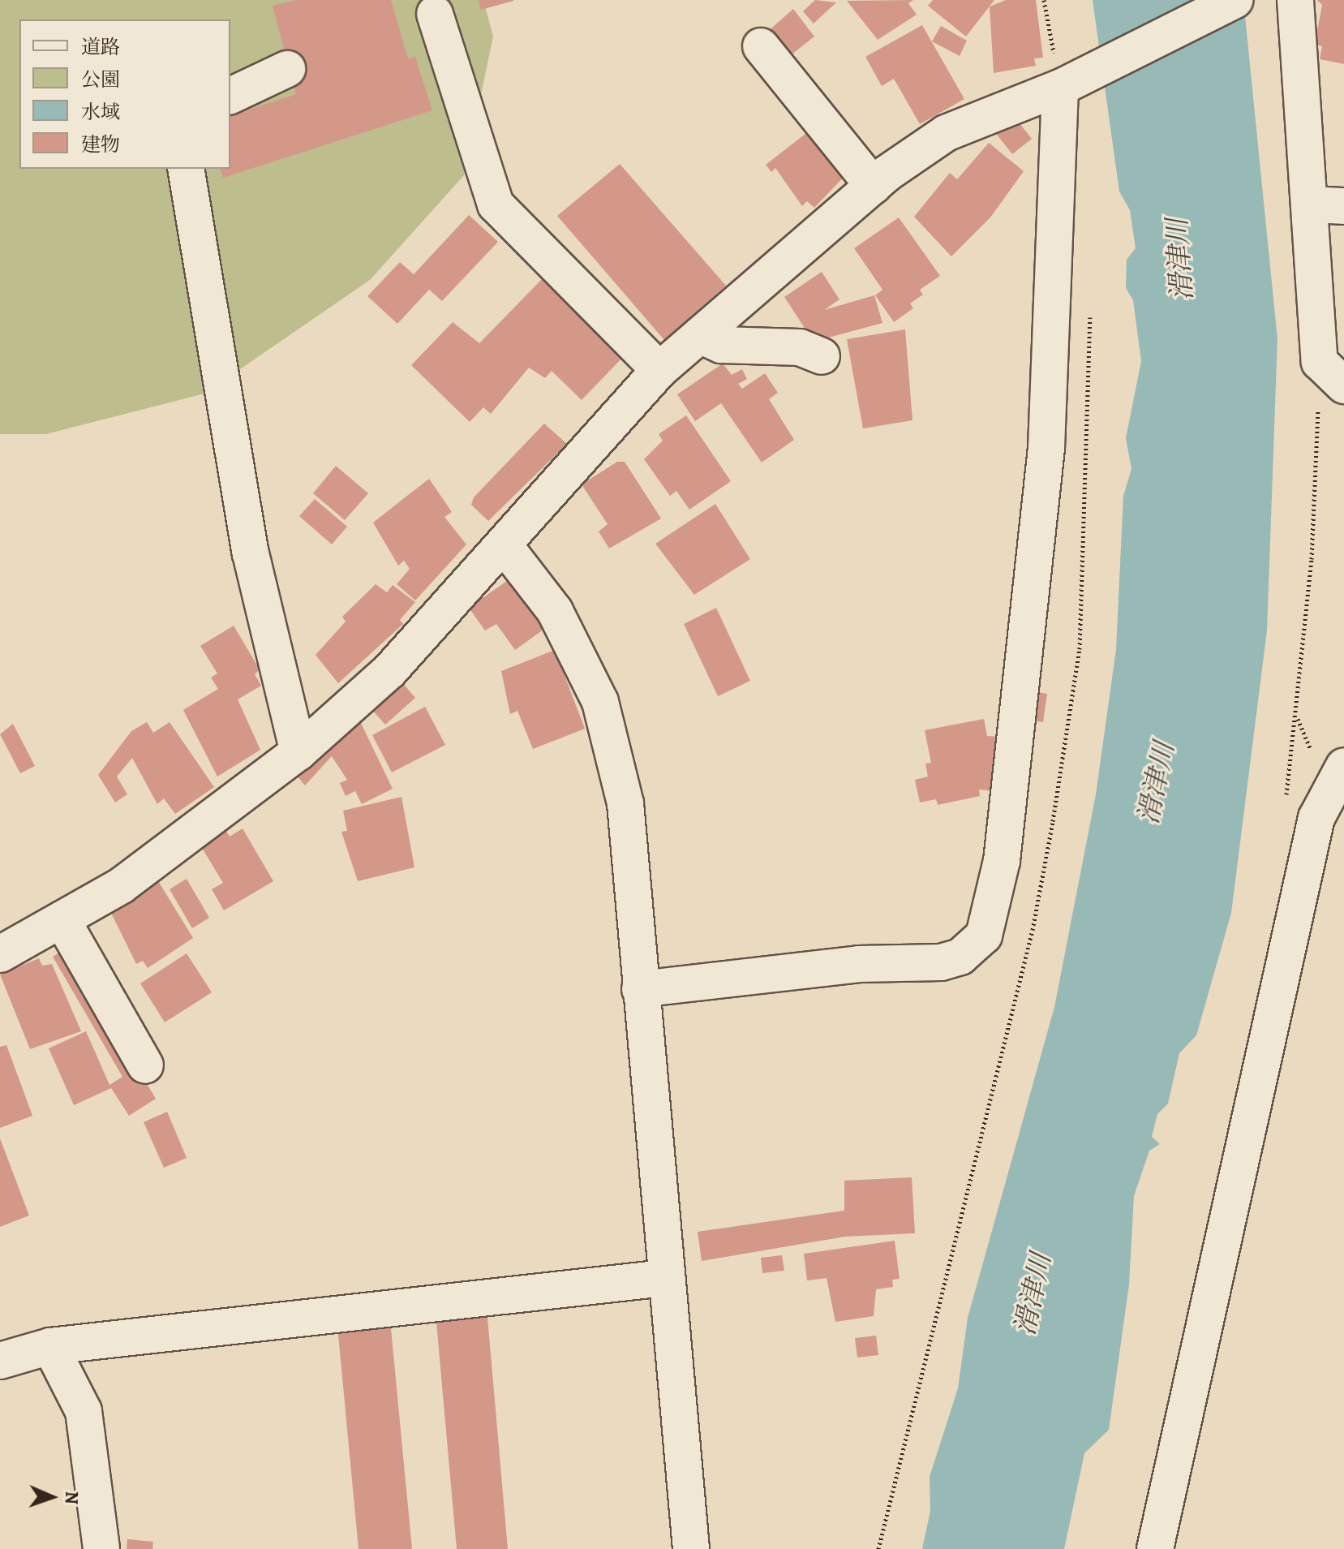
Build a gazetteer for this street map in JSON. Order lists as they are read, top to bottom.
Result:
{
  "water": ["滑津川"],
  "legend": [
    "道路",
    "公園",
    "水域",
    "建物"
  ],
  "north": "right"
}
